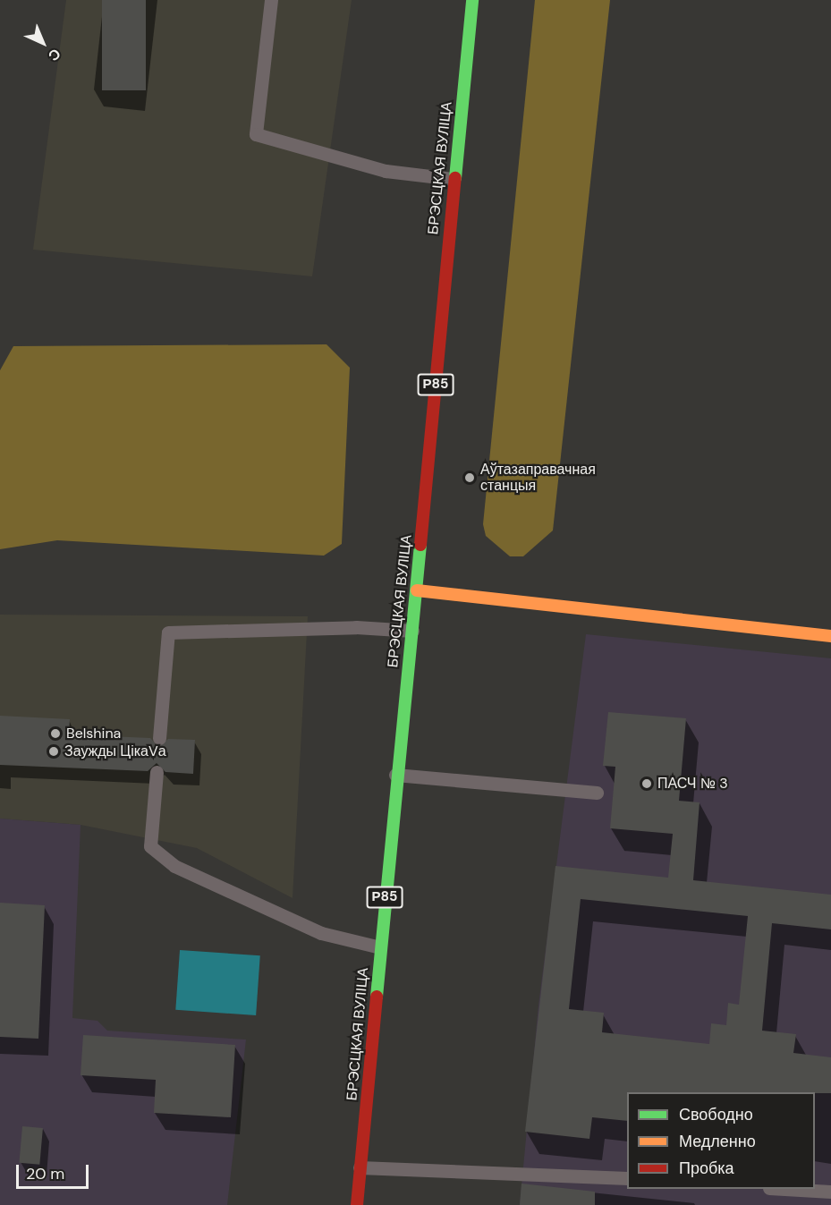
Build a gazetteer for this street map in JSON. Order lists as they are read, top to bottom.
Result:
{
  "streets": {
    "main road": ["БРЭСЦКАЯ ВУЛІЦА", "Р85"]
  },
  "places": [
    "Аўтазаправачная станцыя",
    "Belshina",
    "Заужды ЦікаVа",
    "ПАСЧ № 3"
  ],
  "legend": ["Свободно", "Медленно", "Пробка"],
  "scale_bar": "20 m",
  "north": "bottom right"
}
